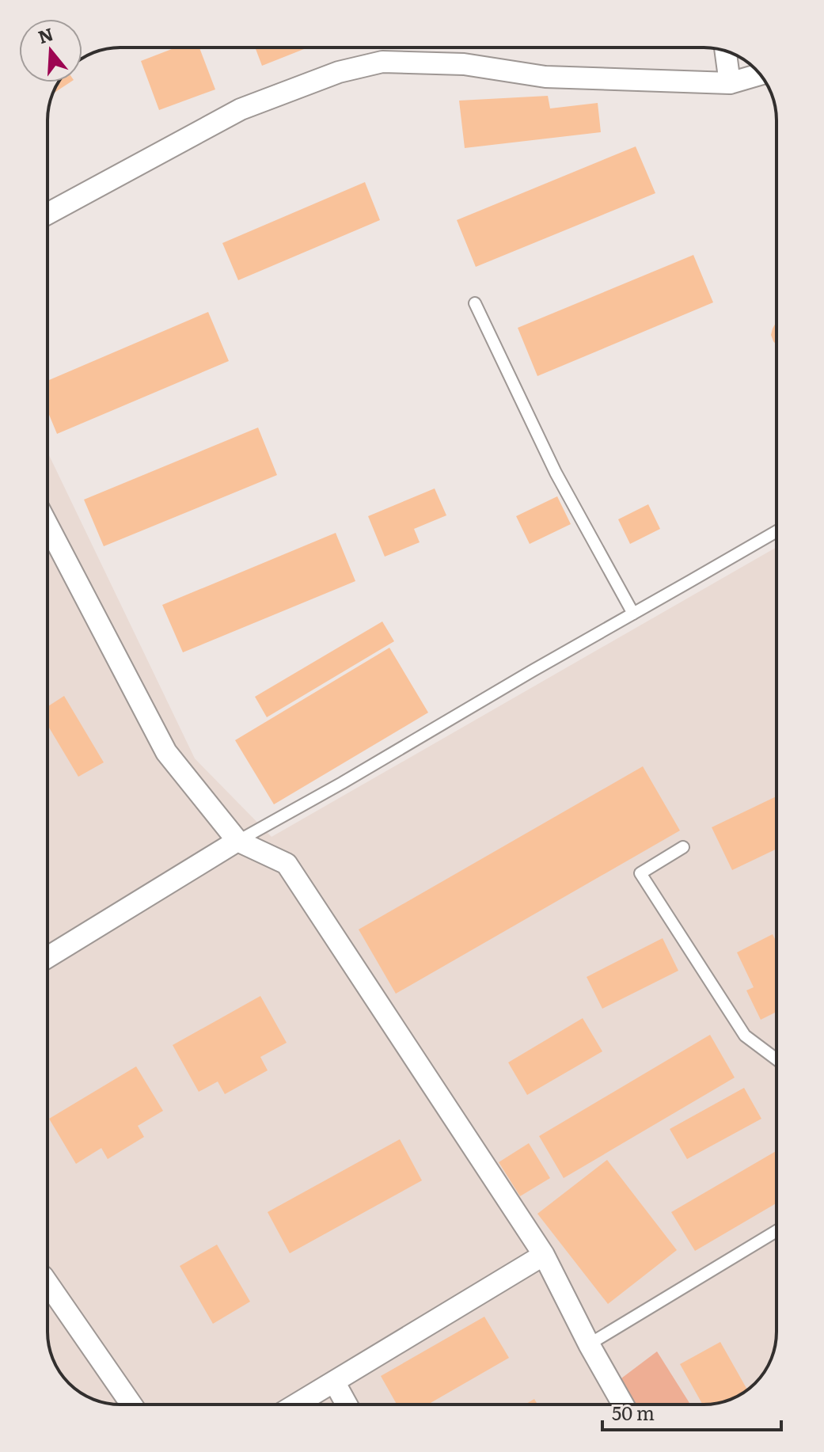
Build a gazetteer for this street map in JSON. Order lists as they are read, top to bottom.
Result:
{
  "scale_bar": "50 m",
  "north": "top"
}
